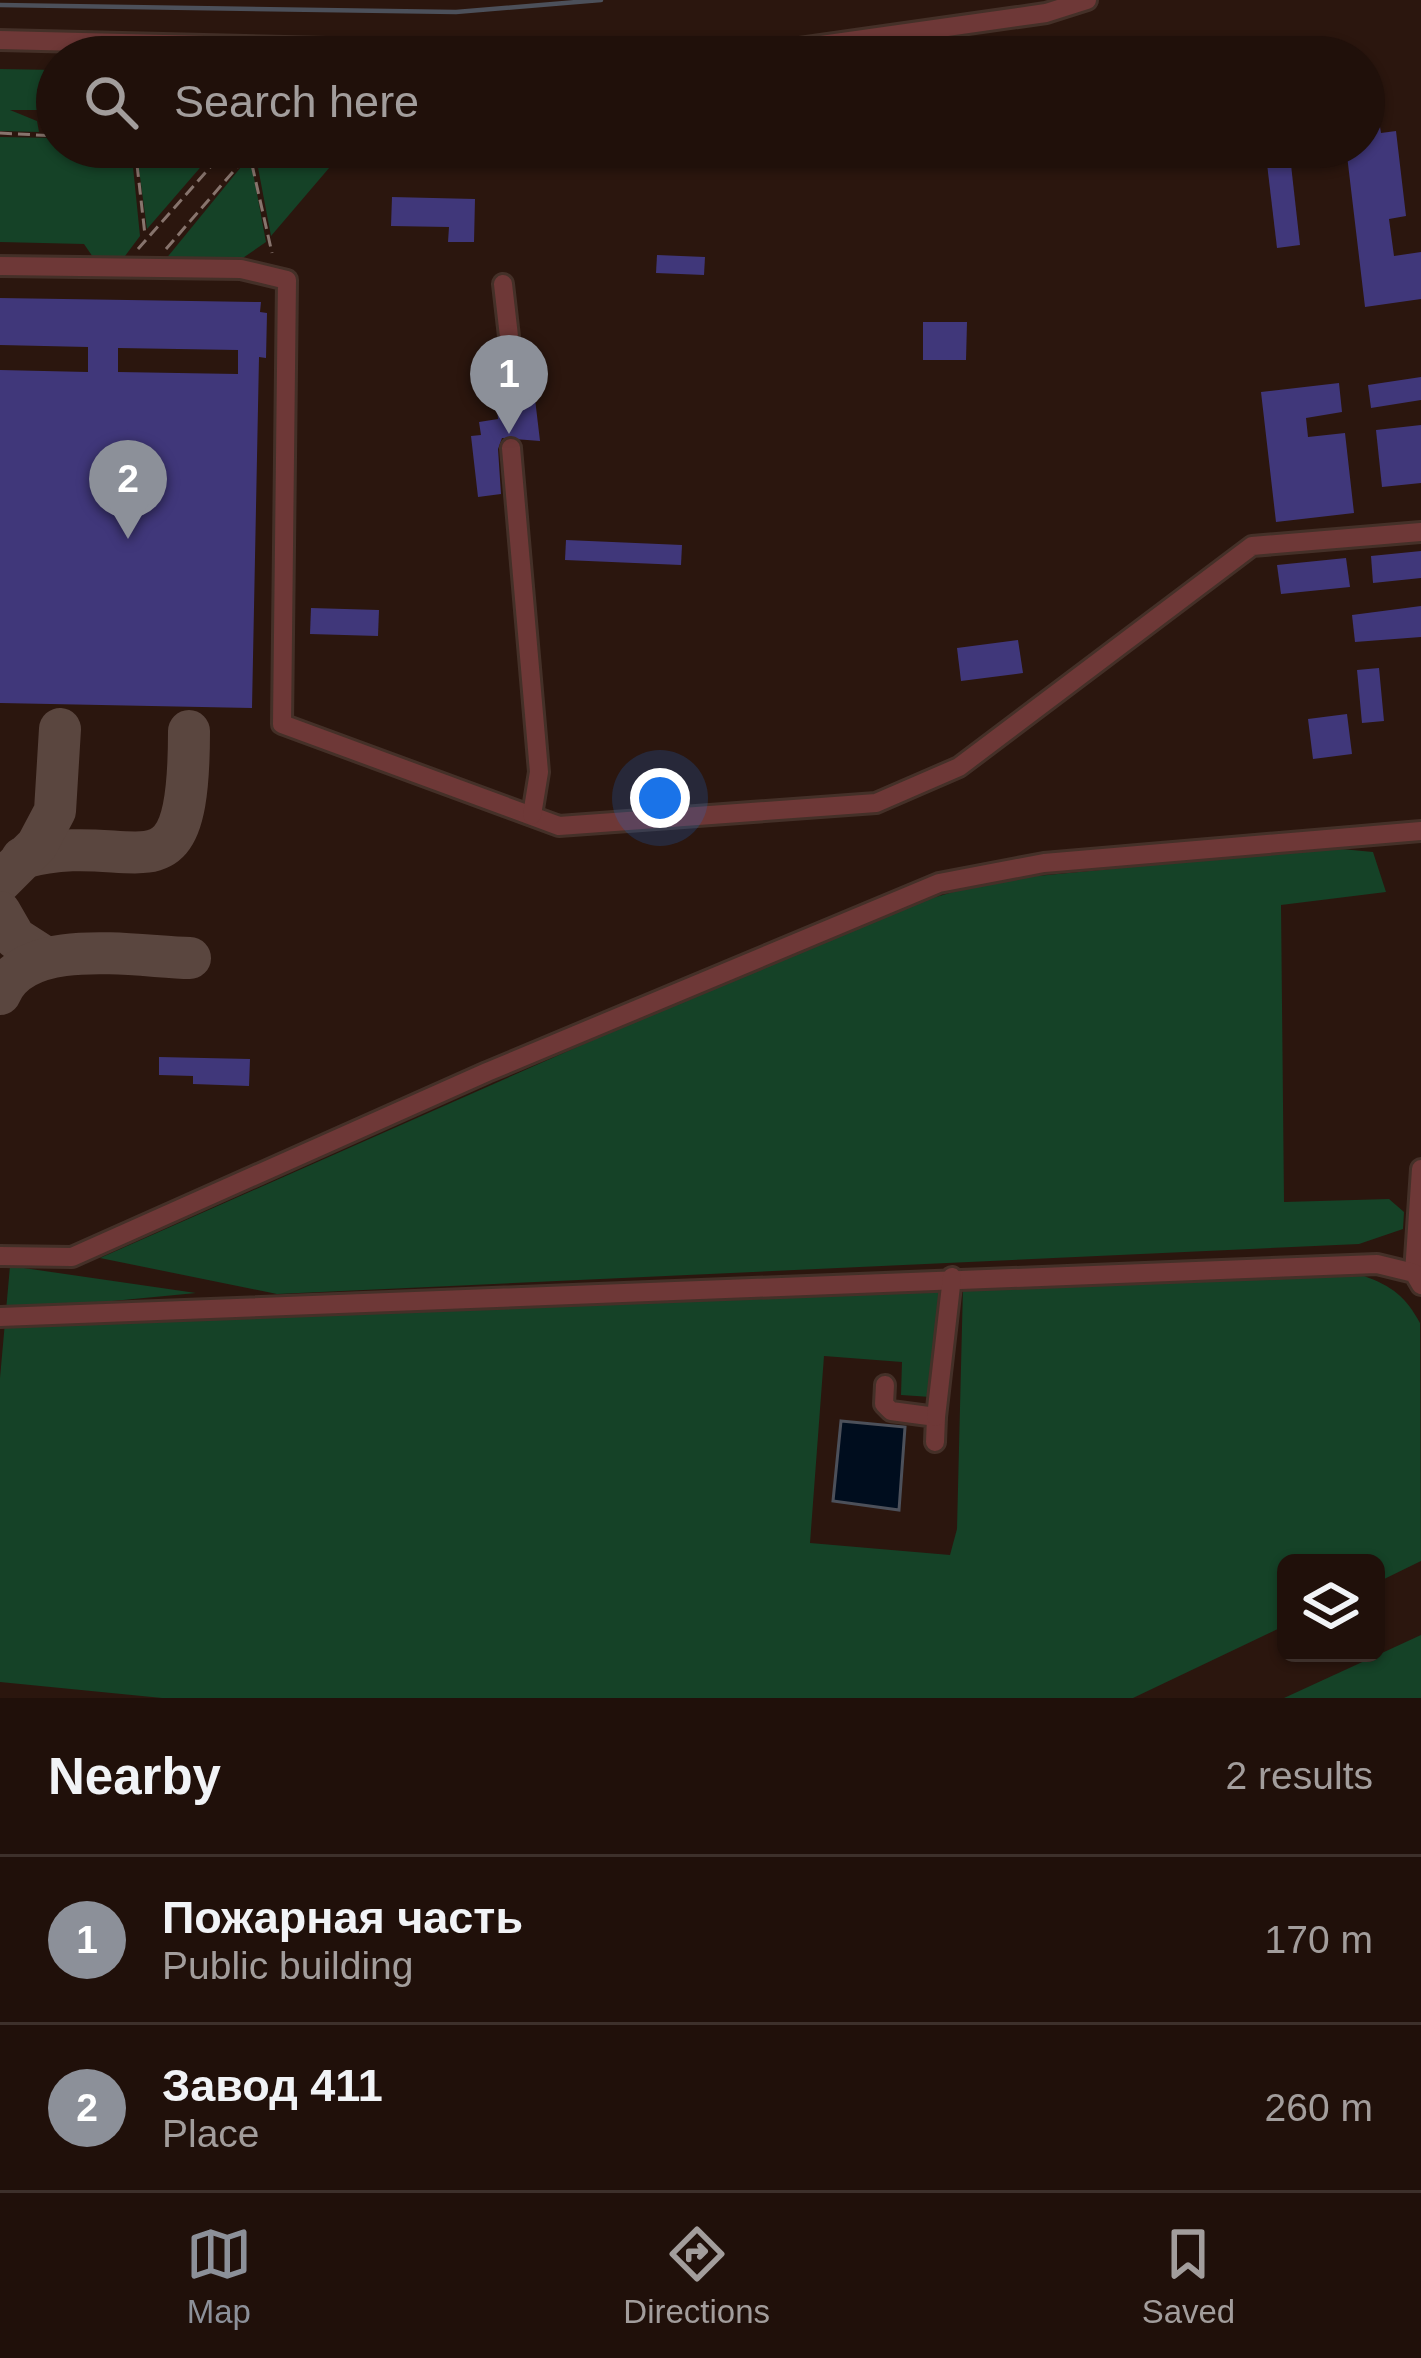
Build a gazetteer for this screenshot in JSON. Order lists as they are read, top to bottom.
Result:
{
  "page": {
    "search": "Search here",
    "pins": ["1", "2"],
    "heading": ["Nearby", "2 results"],
    "list": [
      {
        "mark": "1",
        "name": "Пожарная часть",
        "note": "Public building",
        "value": "170 m"
      },
      {
        "mark": "2",
        "name": "Завод 411",
        "note": "Place",
        "value": "260 m"
      }
    ],
    "nav": ["Map", "Directions", "Saved"]
  }
}
